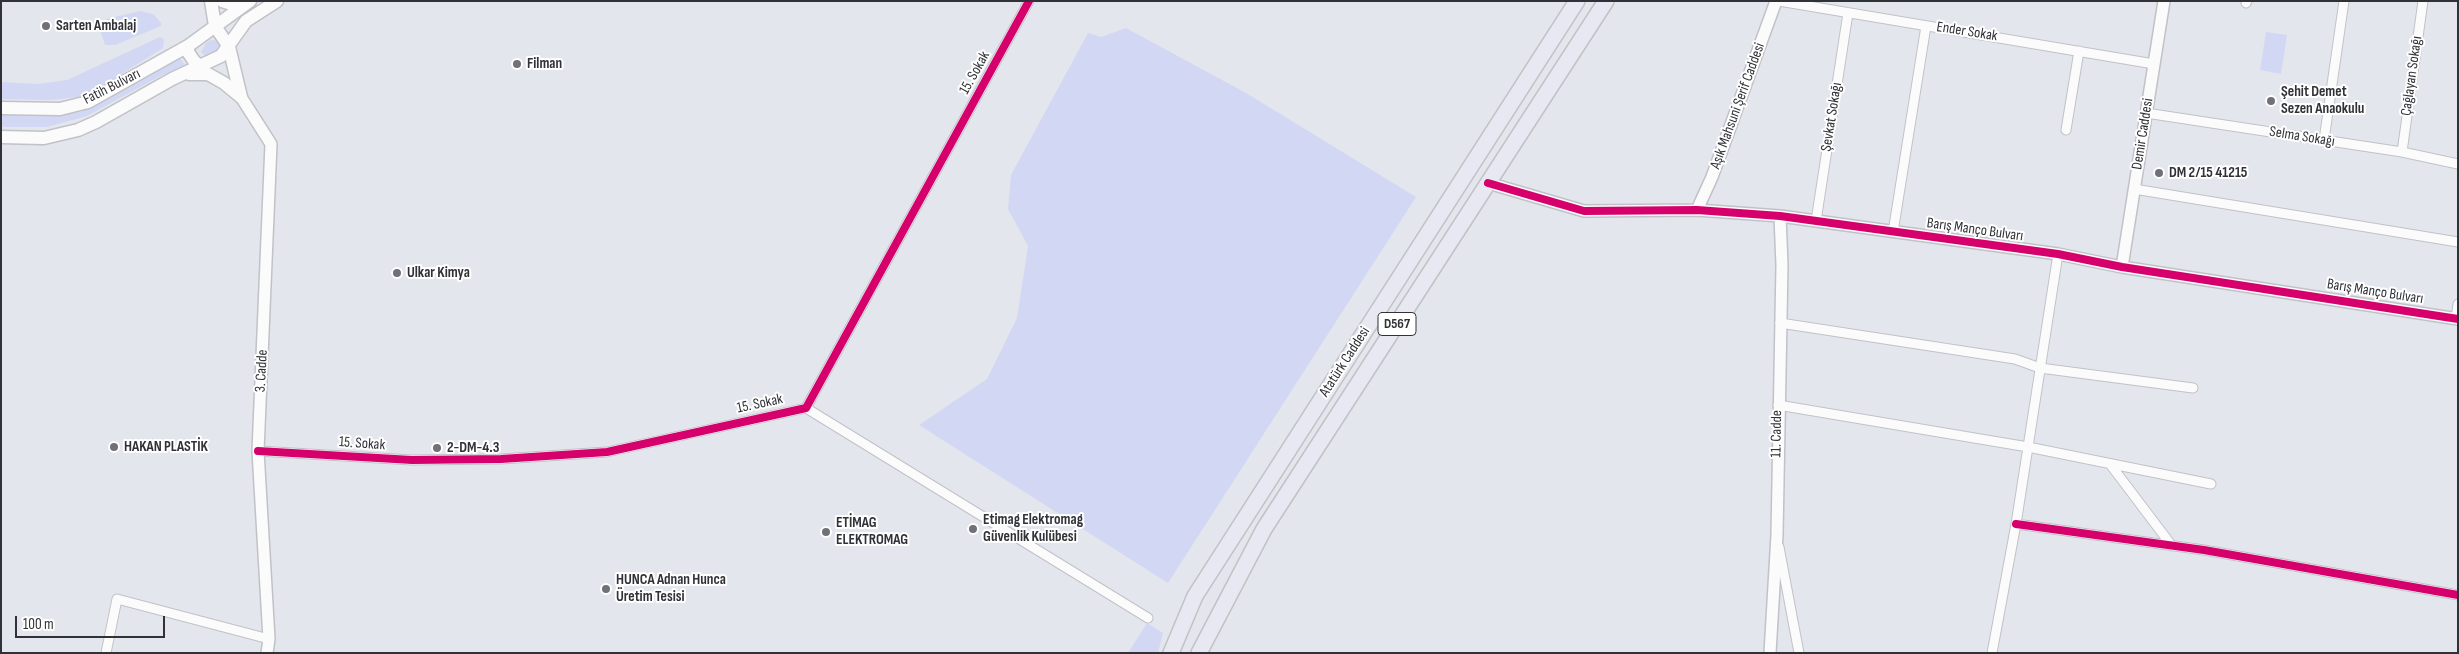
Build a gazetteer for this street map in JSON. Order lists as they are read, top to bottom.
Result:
{
  "streets": {
    "highway": ["D567", "Atatürk Caddesi"],
    "main road": ["Fatih Bulvarı"],
    "street": [
      "Ender Sokak",
      "15. Sokak",
      "Çağlayan Sokağı",
      "Aşık Mahsuni Şerif Caddesi",
      "Şevkat Sokağı",
      "Demir Caddesi",
      "Selma Sokağı",
      "Barış Manço Bulvarı",
      "3. Cadde",
      "11. Cadde"
    ]
  },
  "crossings": [
    ["Ender Sokak", "Aşık Mahsuni Şerif Caddesi"],
    ["Ender Sokak", "Şevkat Sokağı"],
    ["Ender Sokak", "Demir Caddesi"],
    ["15. Sokak", "3. Cadde"],
    ["Çağlayan Sokağı", "Selma Sokağı"],
    ["Aşık Mahsuni Şerif Caddesi", "Barış Manço Bulvarı"],
    ["Şevkat Sokağı", "Barış Manço Bulvarı"],
    ["Demir Caddesi", "Selma Sokağı"],
    ["Demir Caddesi", "Barış Manço Bulvarı"],
    ["Barış Manço Bulvarı", "D567"],
    ["Barış Manço Bulvarı", "11. Cadde"]
  ],
  "places": [
    "Sarten Ambalaj",
    "Filman",
    "Şehit Demet Sezen Anaokulu",
    "DM 2/15 41215",
    "Ulkar Kimya",
    "HAKAN PLASTİK",
    "2-DM-4.3",
    "Etimag Elektromag Güvenlik Kulübesi",
    "ETİMAG ELEKTROMAG",
    "HUNCA Adnan Hunca Üretim Tesisi"
  ],
  "scale_bar": "100 m"
}
